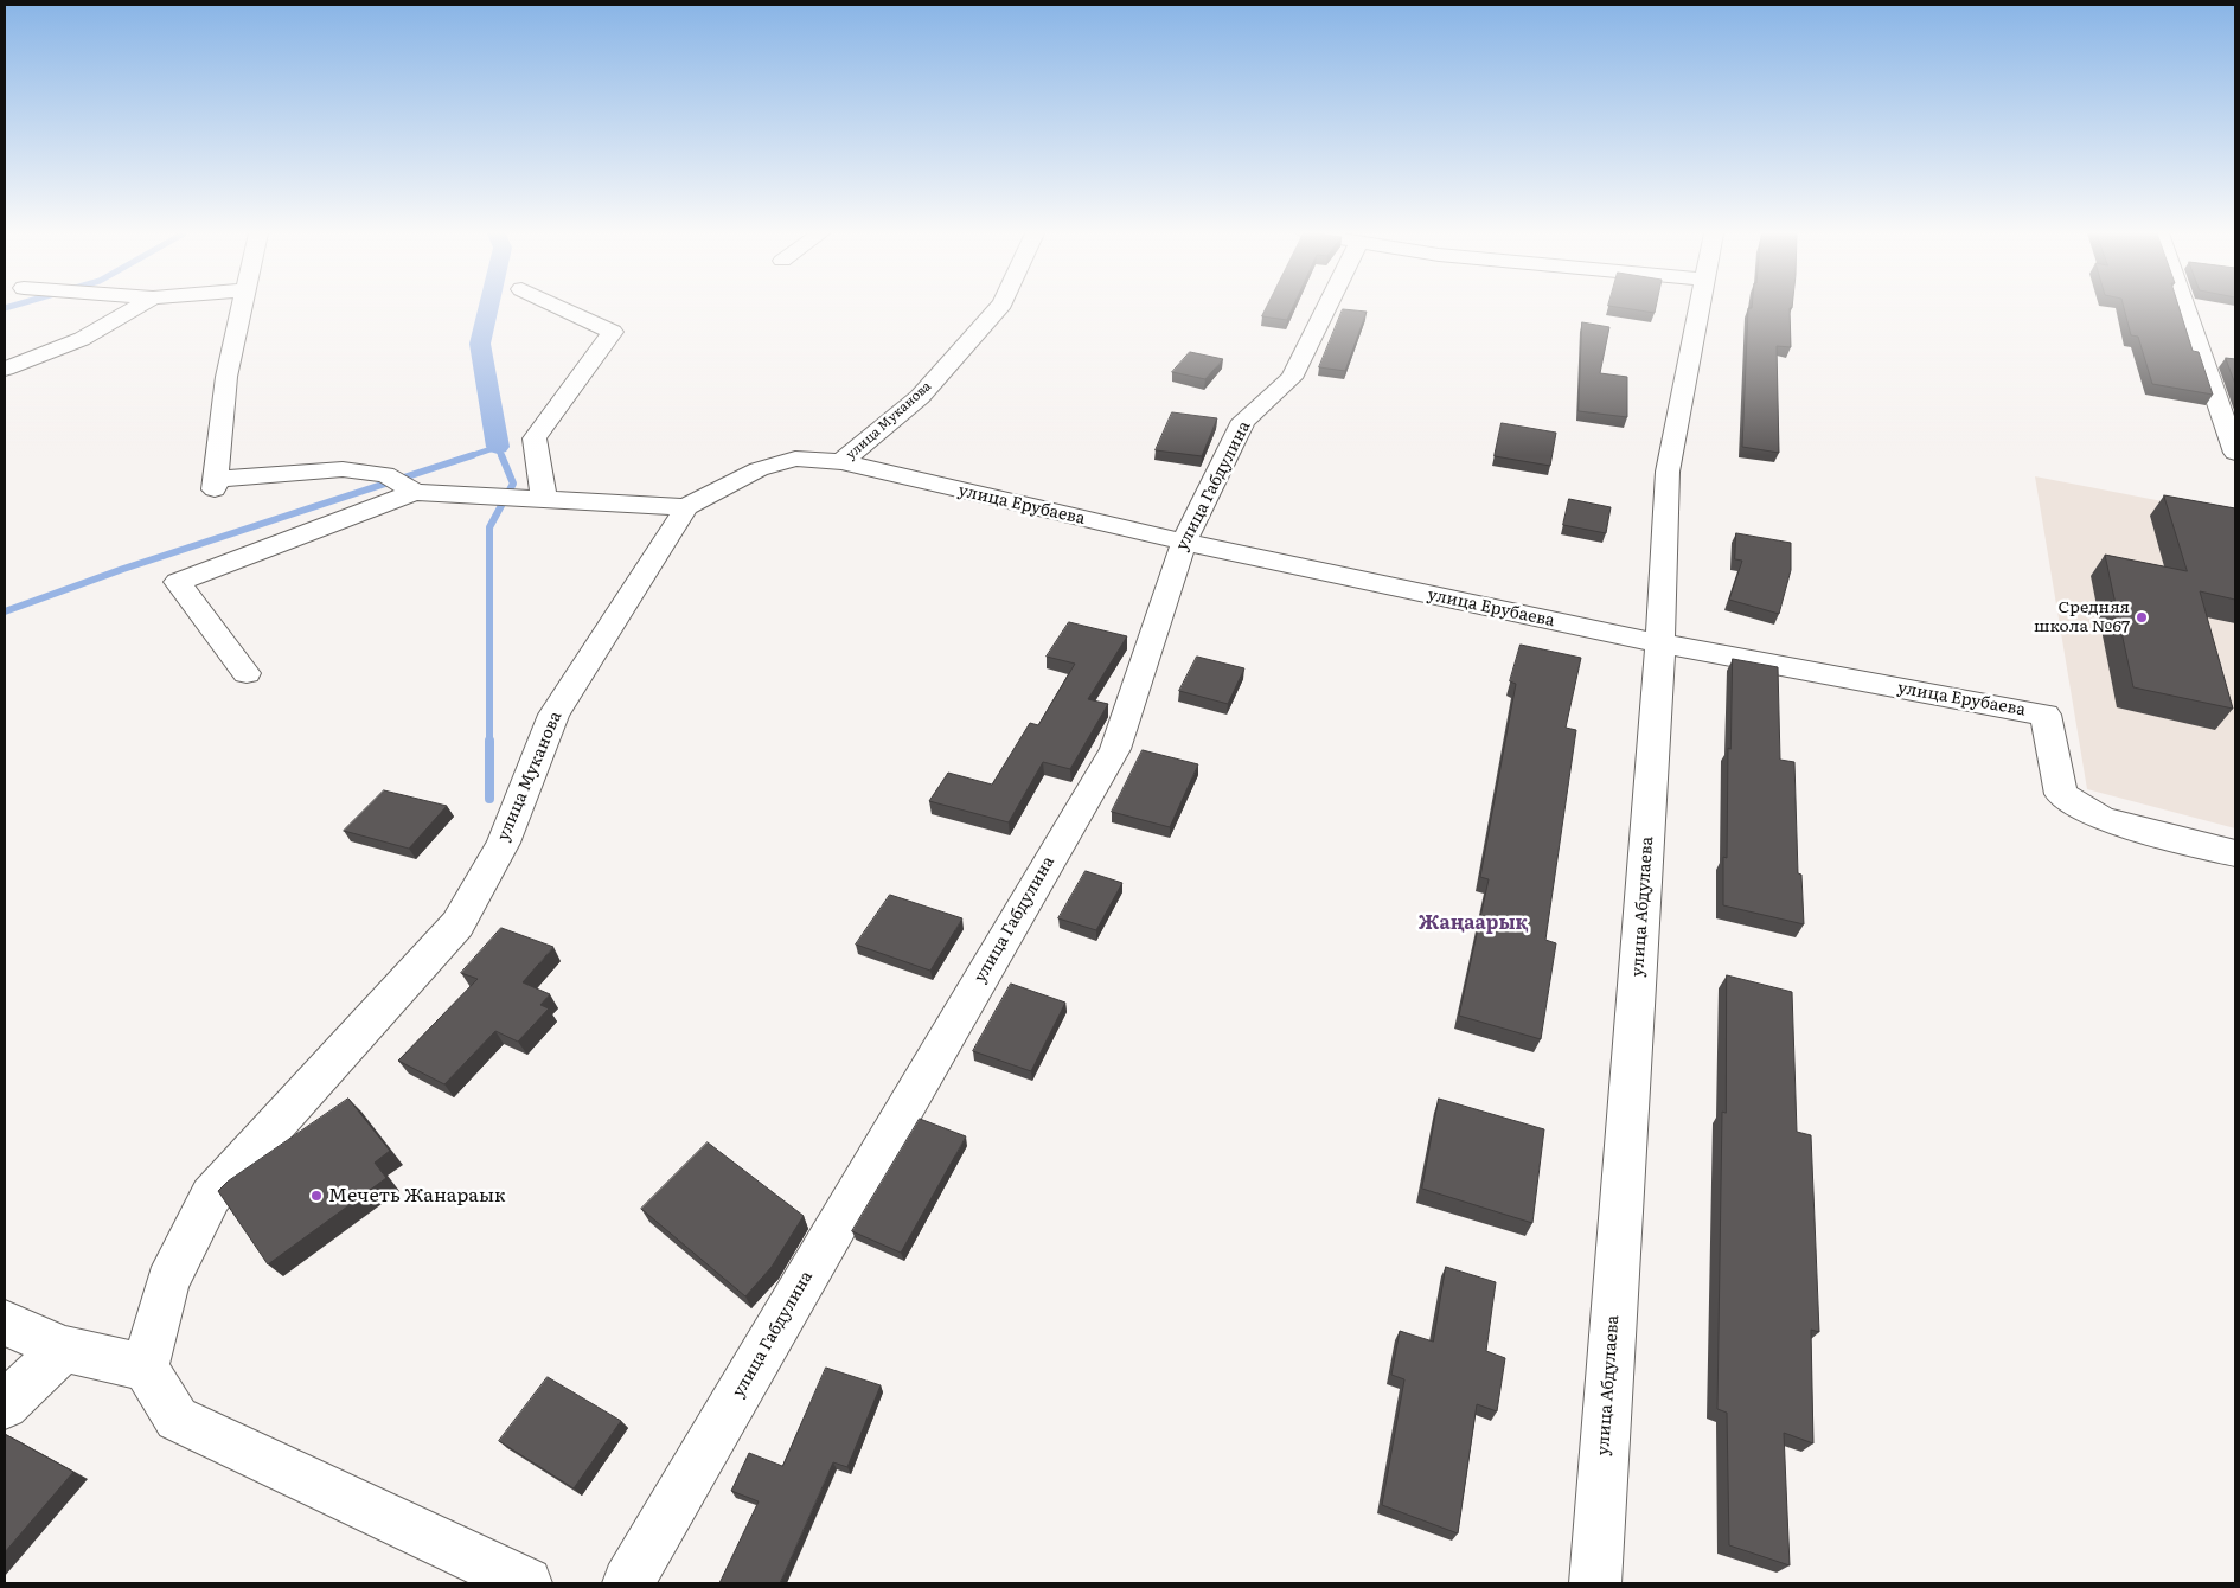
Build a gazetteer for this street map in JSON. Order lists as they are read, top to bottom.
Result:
{
  "streets": {
    "street": [
      "улица Муканова",
      "улица Габдулина",
      "улица Ерубаева",
      "улица Абдулаева"
    ]
  },
  "crossings": [
    ["улица Муканова", "улица Ерубаева"],
    ["улица Габдулина", "улица Ерубаева"],
    ["улица Ерубаева", "улица Абдулаева"]
  ],
  "districts": ["Жаңаарық"],
  "places": ["Средняя школа №67", "Мечеть Жанараык"]
}
